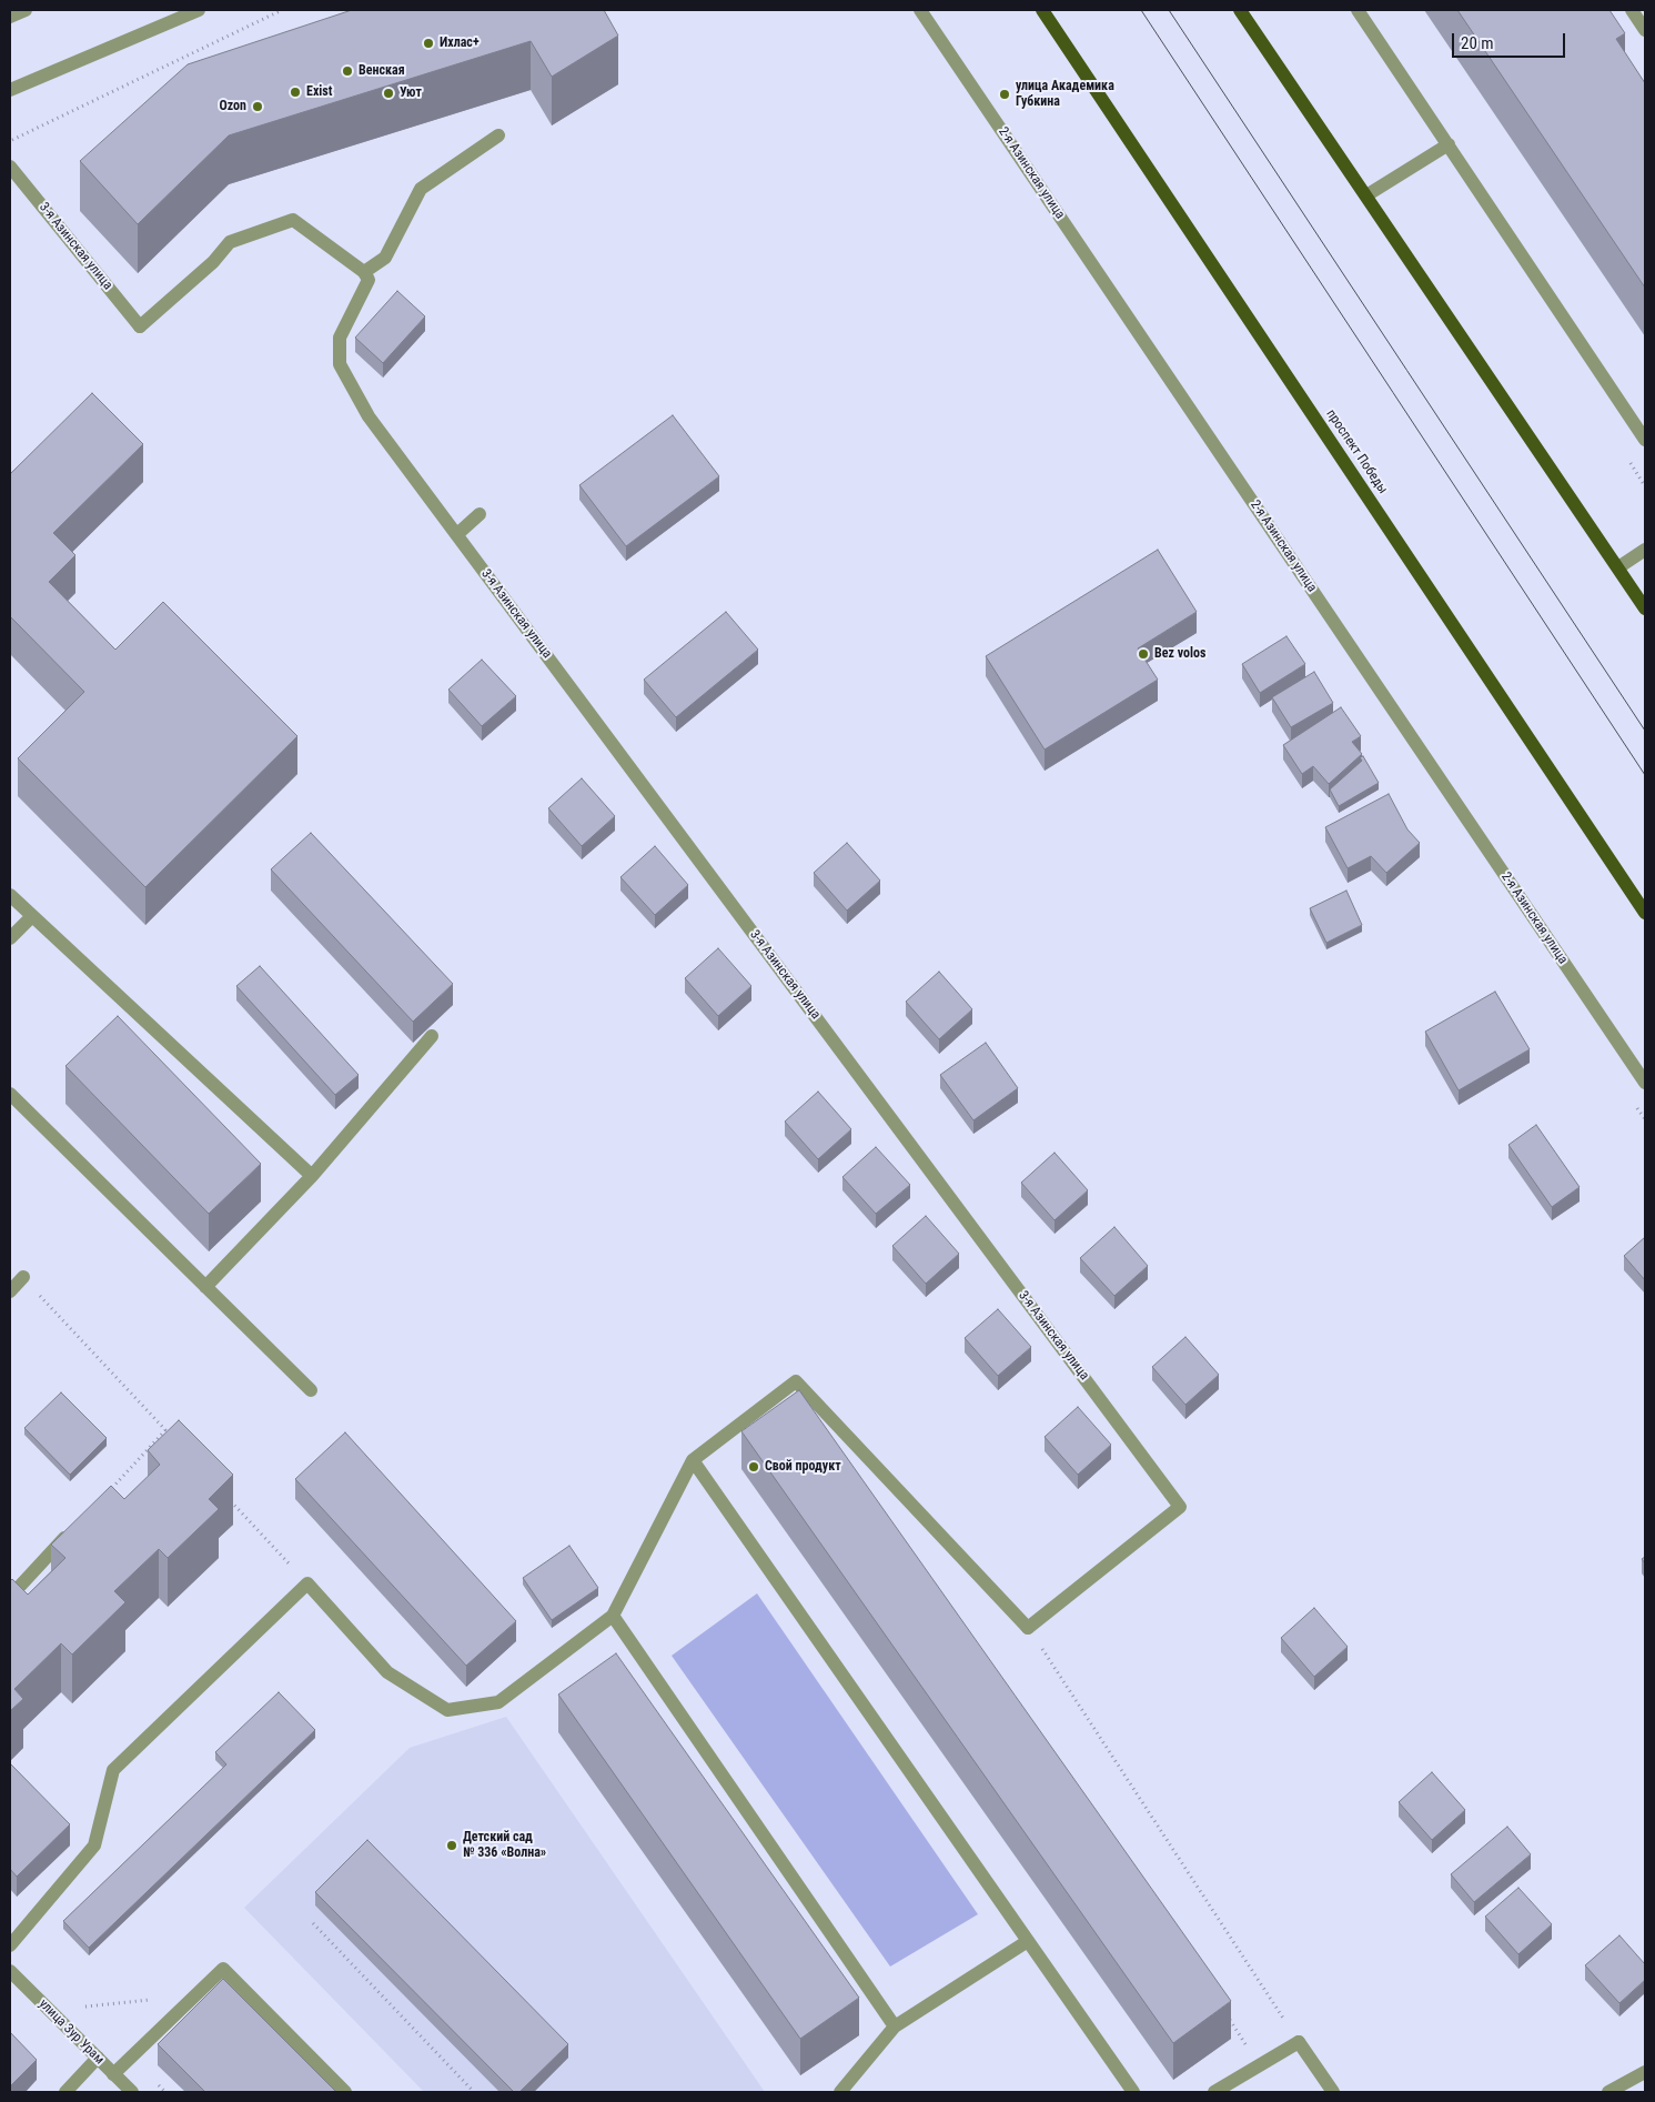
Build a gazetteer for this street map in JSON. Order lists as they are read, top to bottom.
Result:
{
  "streets": {
    "main road": ["проспект Победы"],
    "street": ["2-я Азинская улица", "3-я Азинская улица", "улица Зур Урам"]
  },
  "places": [
    "Ихлас+",
    "Венская",
    "Exist",
    "Уют",
    "улица Академика Губкина",
    "Ozon",
    "Bez volos",
    "Свой продукт",
    "Детский сад № 336 «Волна»"
  ],
  "scale_bar": "20 m"
}
